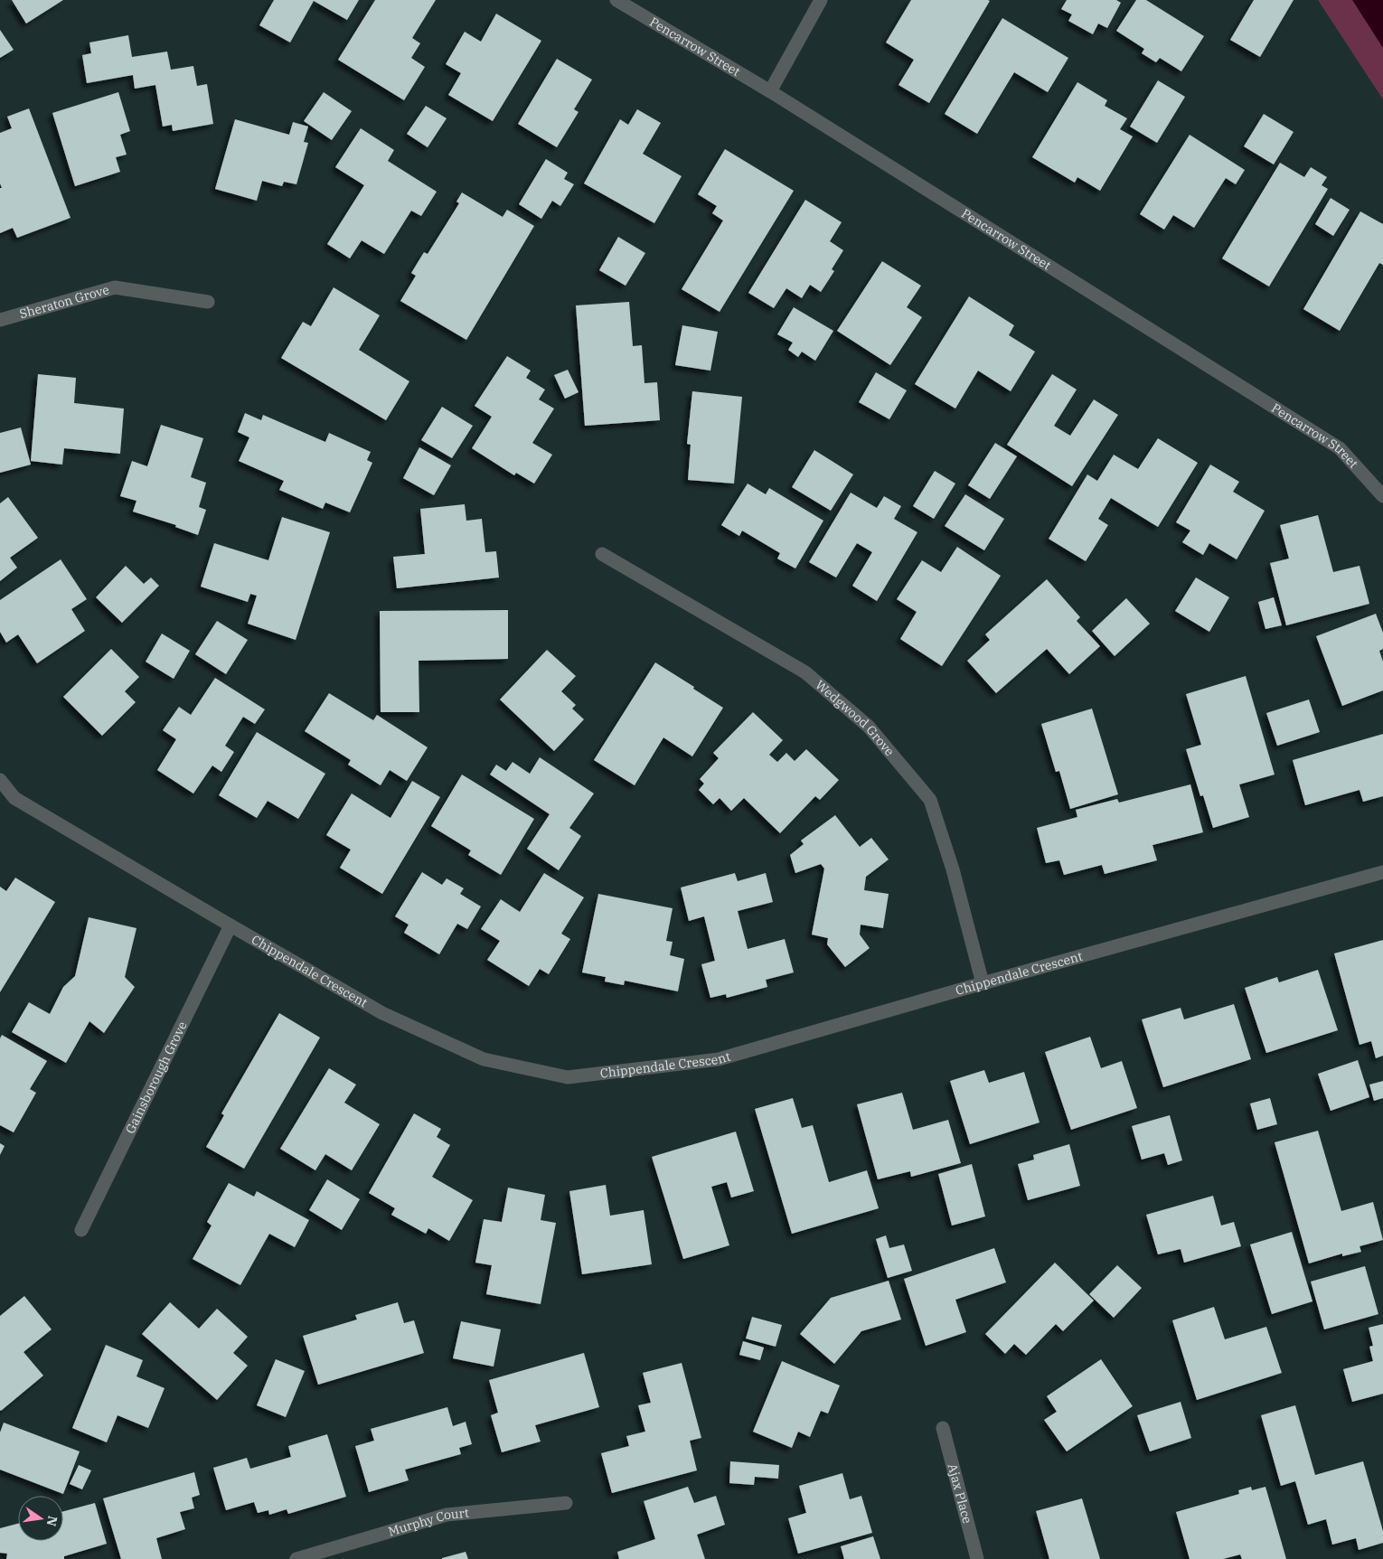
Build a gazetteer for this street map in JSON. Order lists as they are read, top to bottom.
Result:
{
  "streets": {
    "street": [
      "Pencarrow Street",
      "Sheraton Grove",
      "Wedgwood Grove",
      "Chippendale Crescent",
      "Gainsborough Grove",
      "Ajax Place",
      "Murphy Court"
    ]
  },
  "crossings": [
    ["Wedgwood Grove", "Chippendale Crescent"],
    ["Chippendale Crescent", "Gainsborough Grove"]
  ],
  "north": "right"
}
